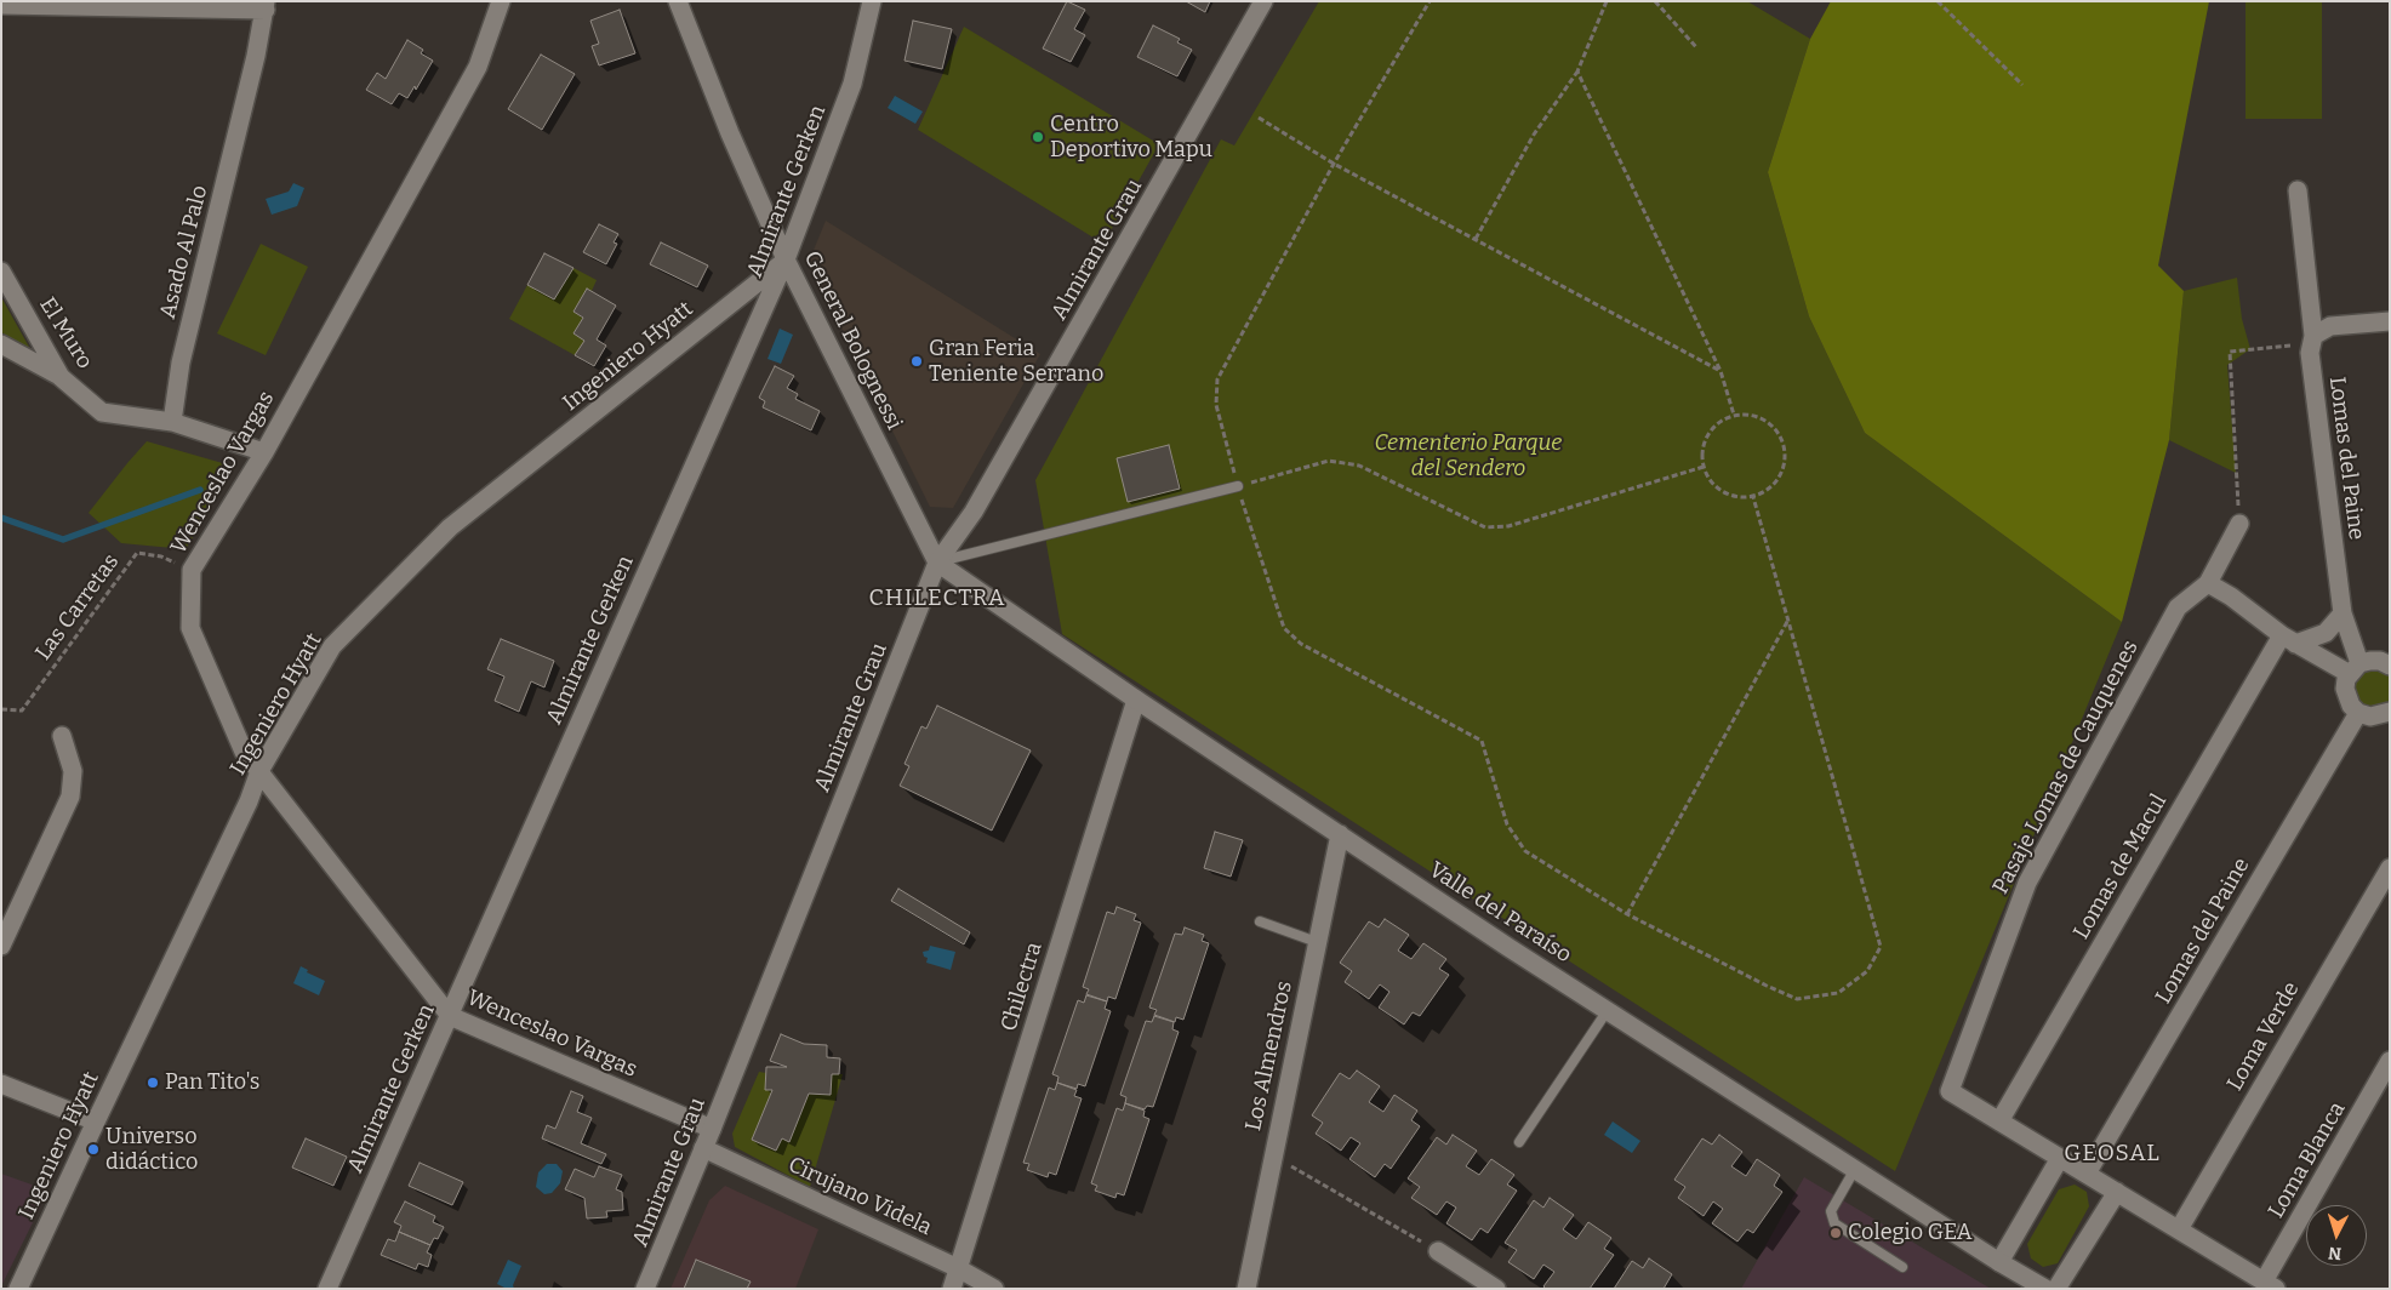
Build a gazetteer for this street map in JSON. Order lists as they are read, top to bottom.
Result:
{
  "streets": {
    "street": [
      "Almirante Gerken",
      "Almirante Grau",
      "Asado Al Palo",
      "El Muro",
      "General Bolognessi",
      "Ingeniero Hyatt",
      "Lomas del Paine",
      "Wenceslao Vargas",
      "Pasaje Lomas de Cauquenes",
      "Lomas de Macul",
      "Valle del Paraíso",
      "Chilectra",
      "Loma Verde",
      "Los Almendros",
      "Loma Blanca",
      "Cirujano Videla"
    ],
    "path": ["Las Carretas"]
  },
  "crossings": [
    ["Almirante Gerken", "General Bolognessi"],
    ["Almirante Gerken", "Ingeniero Hyatt"],
    ["Almirante Gerken", "Wenceslao Vargas"],
    ["Almirante Grau", "General Bolognessi"],
    ["Almirante Grau", "Wenceslao Vargas"],
    ["Almirante Grau", "Valle del Paraíso"],
    ["Almirante Grau", "Cirujano Videla"],
    ["Asado Al Palo", "El Muro"],
    ["General Bolognessi", "Ingeniero Hyatt"],
    ["General Bolognessi", "Valle del Paraíso"],
    ["Ingeniero Hyatt", "Wenceslao Vargas"],
    ["Wenceslao Vargas", "Las Carretas"],
    ["Pasaje Lomas de Cauquenes", "Lomas de Macul"],
    ["Valle del Paraíso", "Chilectra"],
    ["Valle del Paraíso", "Los Almendros"],
    ["Chilectra", "Cirujano Videla"]
  ],
  "districts": ["CHILECTRA", "GEOSAL"],
  "parks": ["Cementerio Parque del Sendero"],
  "places": [
    "Centro Deportivo Mapu",
    "Gran Feria Teniente Serrano",
    "Pan Tito's",
    "Universo didáctico",
    "Colegio GEA"
  ],
  "north": "bottom"
}
